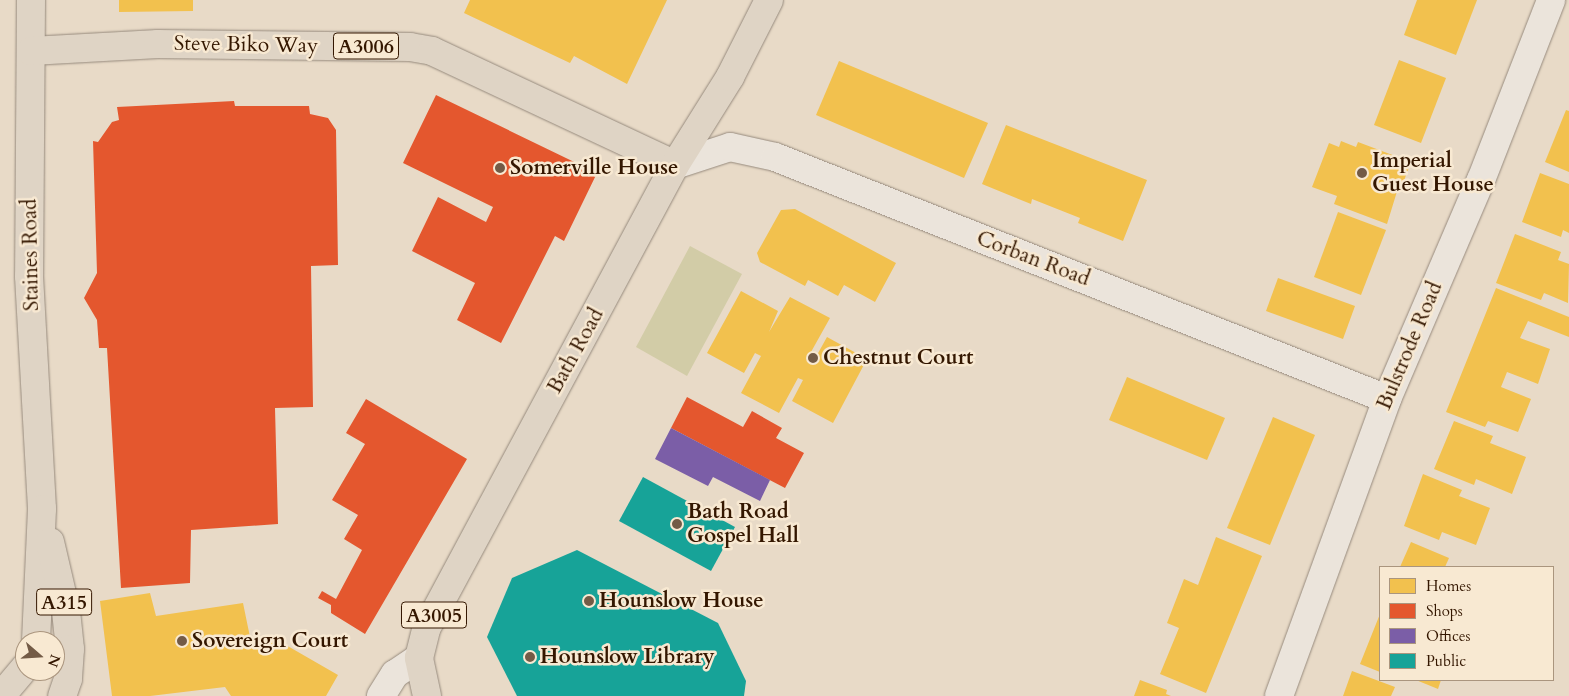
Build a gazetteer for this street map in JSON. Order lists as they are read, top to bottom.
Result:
{
  "streets": {
    "main road": [
      "Steve Biko Way",
      "A3006",
      "Staines Road",
      "Bath Road",
      "A315",
      "A3005"
    ],
    "street": ["Corban Road", "Bulstrode Road"]
  },
  "crossings": [
    ["Steve Biko Way", "Staines Road"],
    ["Steve Biko Way", "Corban Road"],
    ["Steve Biko Way", "Bath Road"],
    ["Corban Road", "Bulstrode Road"],
    ["Corban Road", "Bath Road"],
    ["Bath Road", "A3005"]
  ],
  "places": [
    "Somerville House",
    "Imperial Guest House",
    "Chestnut Court",
    "Bath Road Gospel Hall",
    "Hounslow House",
    "Sovereign Court",
    "Hounslow Library"
  ],
  "legend": [
    "Homes",
    "Shops",
    "Offices",
    "Public"
  ],
  "north": "right"
}
